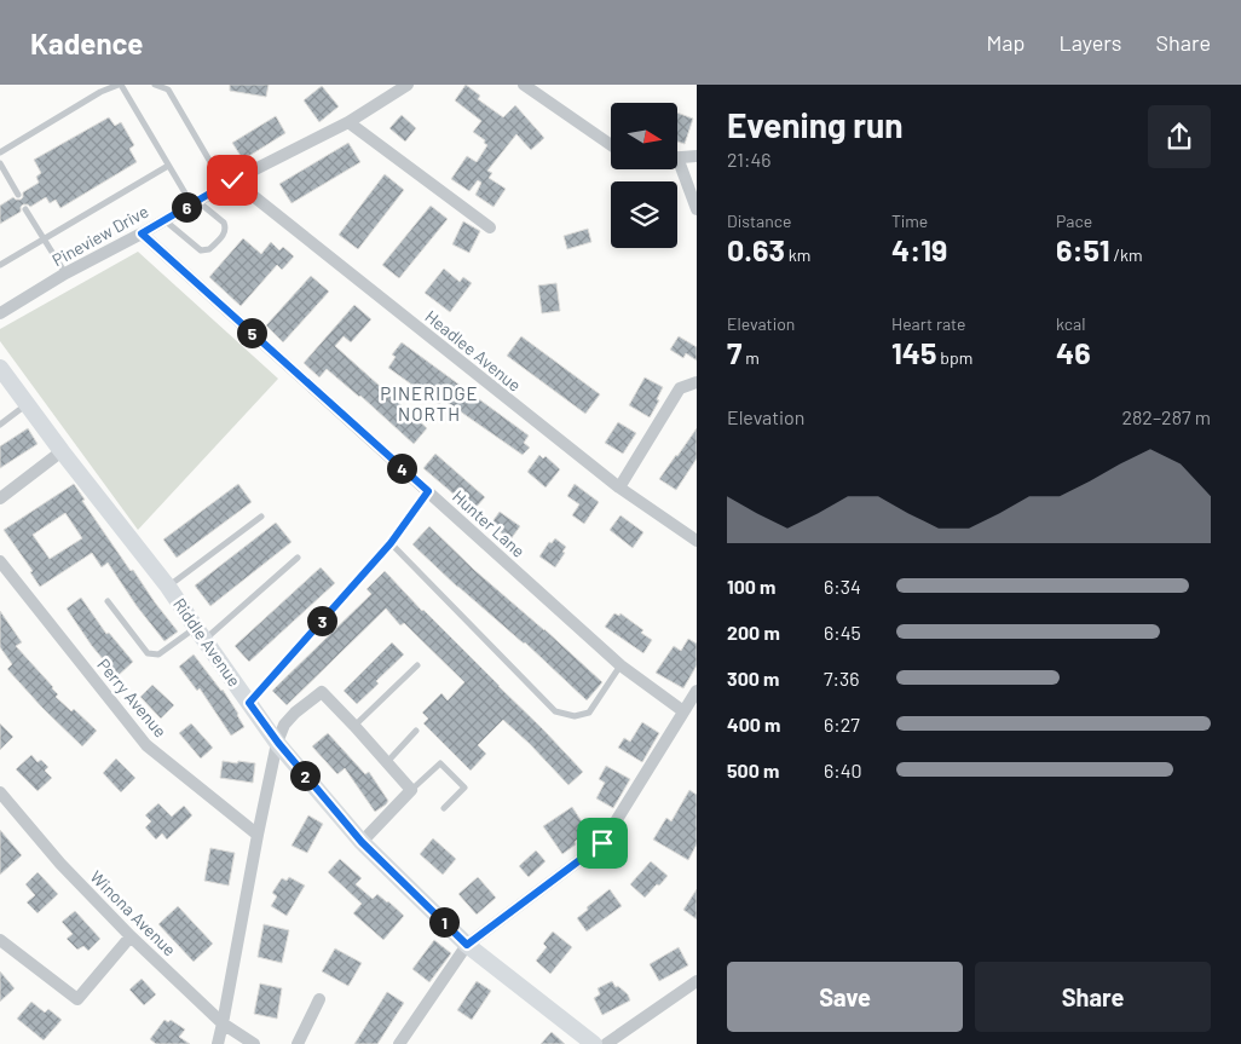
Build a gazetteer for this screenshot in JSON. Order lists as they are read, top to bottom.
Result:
{
  "streets": {
    "street": [
      "Pineview Drive",
      "Headlee Avenue",
      "Hunter Lane",
      "Riddle Avenue",
      "Perry Avenue",
      "Winona Avenue"
    ]
  },
  "crossings": [
    ["Pineview Drive", "Headlee Avenue"],
    ["Pineview Drive", "Hunter Lane"]
  ],
  "districts": ["PINERIDGE NORTH"],
  "north": "right",
  "page": {
    "header": "Kadence",
    "nav": ["Map", "Layers", "Share"],
    "heading": ["Evening run", "21:46"],
    "stats": [
      ["Distance", "0.63 km"],
      ["Time", "4:19"],
      ["Pace", "6:51 /km"],
      ["Elevation", "7 m"],
      ["Heart rate", "145 bpm"],
      ["kcal", "46"]
    ],
    "pins": [
      "6",
      "5",
      "4",
      "3",
      "2",
      "1"
    ],
    "chart": ["Elevation", "282–287 m"],
    "list": [
      {
        "name": "100 m",
        "note": "6:34"
      },
      {
        "name": "200 m",
        "note": "6:45"
      },
      {
        "name": "300 m",
        "note": "7:36"
      },
      {
        "name": "400 m",
        "note": "6:27"
      },
      {
        "name": "500 m",
        "note": "6:40"
      }
    ],
    "buttons": ["Save", "Share"]
  }
}
